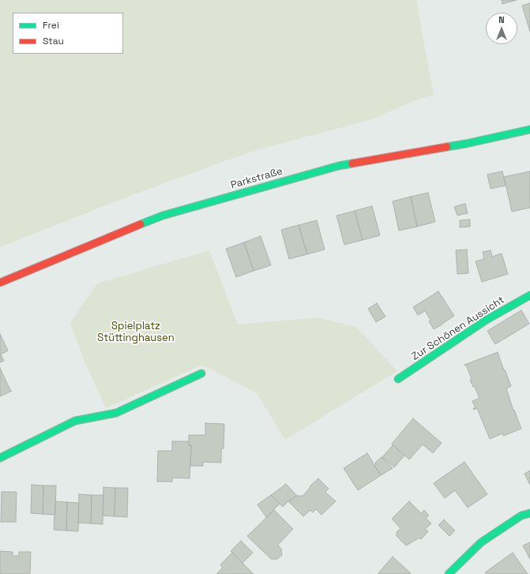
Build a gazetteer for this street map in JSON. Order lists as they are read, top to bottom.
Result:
{
  "streets": {
    "street": ["Parkstraße", "Zur Schönen Aussicht"]
  },
  "parks": ["Spielplatz Stüttinghausen"],
  "legend": ["Frei", "Stau"],
  "north": "top"
}
